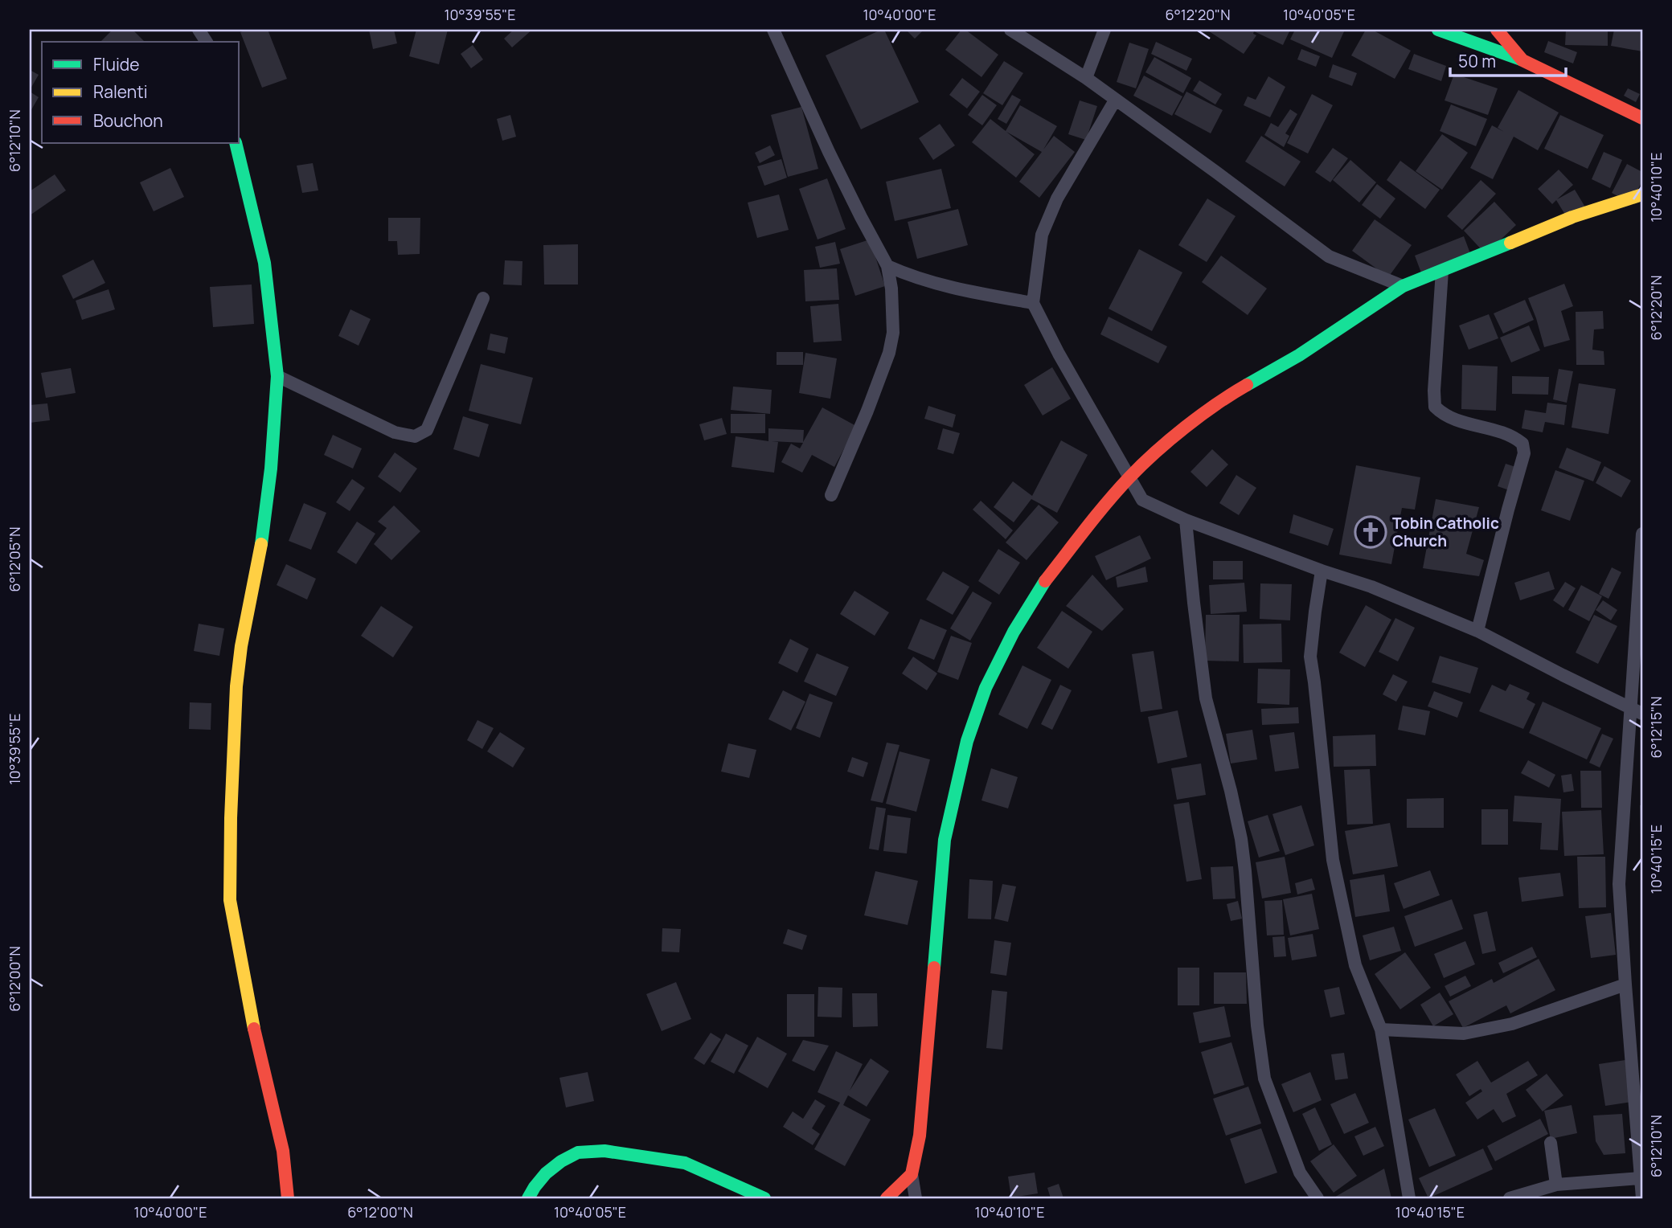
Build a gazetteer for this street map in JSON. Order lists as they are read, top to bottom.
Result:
{
  "places": {
    "church": ["Tobin Catholic Church"]
  },
  "legend": ["Fluide", "Ralenti", "Bouchon"],
  "scale_bar": "50 m",
  "coordinates": [
    "10°39'55\"E",
    "10°40'00\"E",
    "6°12'20\"N",
    "10°40'05\"E",
    "6°12'10\"N",
    "10°40'10\"E",
    "6°12'05\"N",
    "6°12'15\"N",
    "10°40'15\"E",
    "6°12'00\"N"
  ]
}
